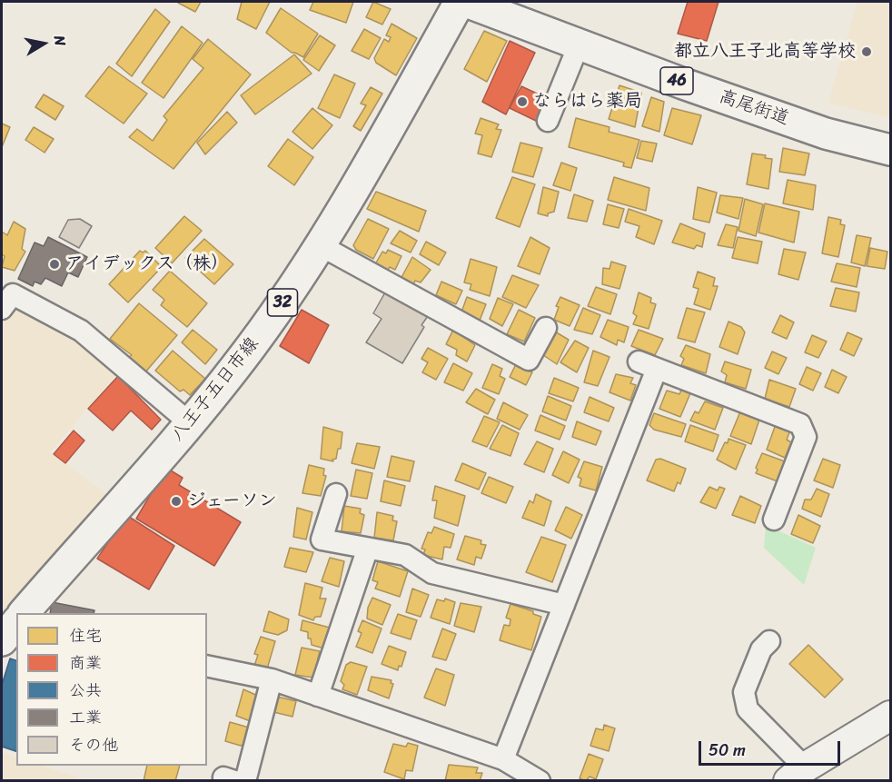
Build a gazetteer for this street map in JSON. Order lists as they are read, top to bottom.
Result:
{
  "streets": {
    "main road": [
      "46",
      "高尾街道",
      "32",
      "八王子五日市線"
    ]
  },
  "places": [
    "都立八王子北高等学校",
    "ならはら薬局",
    "アイデックス（株）",
    "ジェーソン"
  ],
  "legend": [
    "住宅",
    "商業",
    "公共",
    "工業",
    "その他"
  ],
  "scale_bar": "50 m",
  "north": "right"
}
